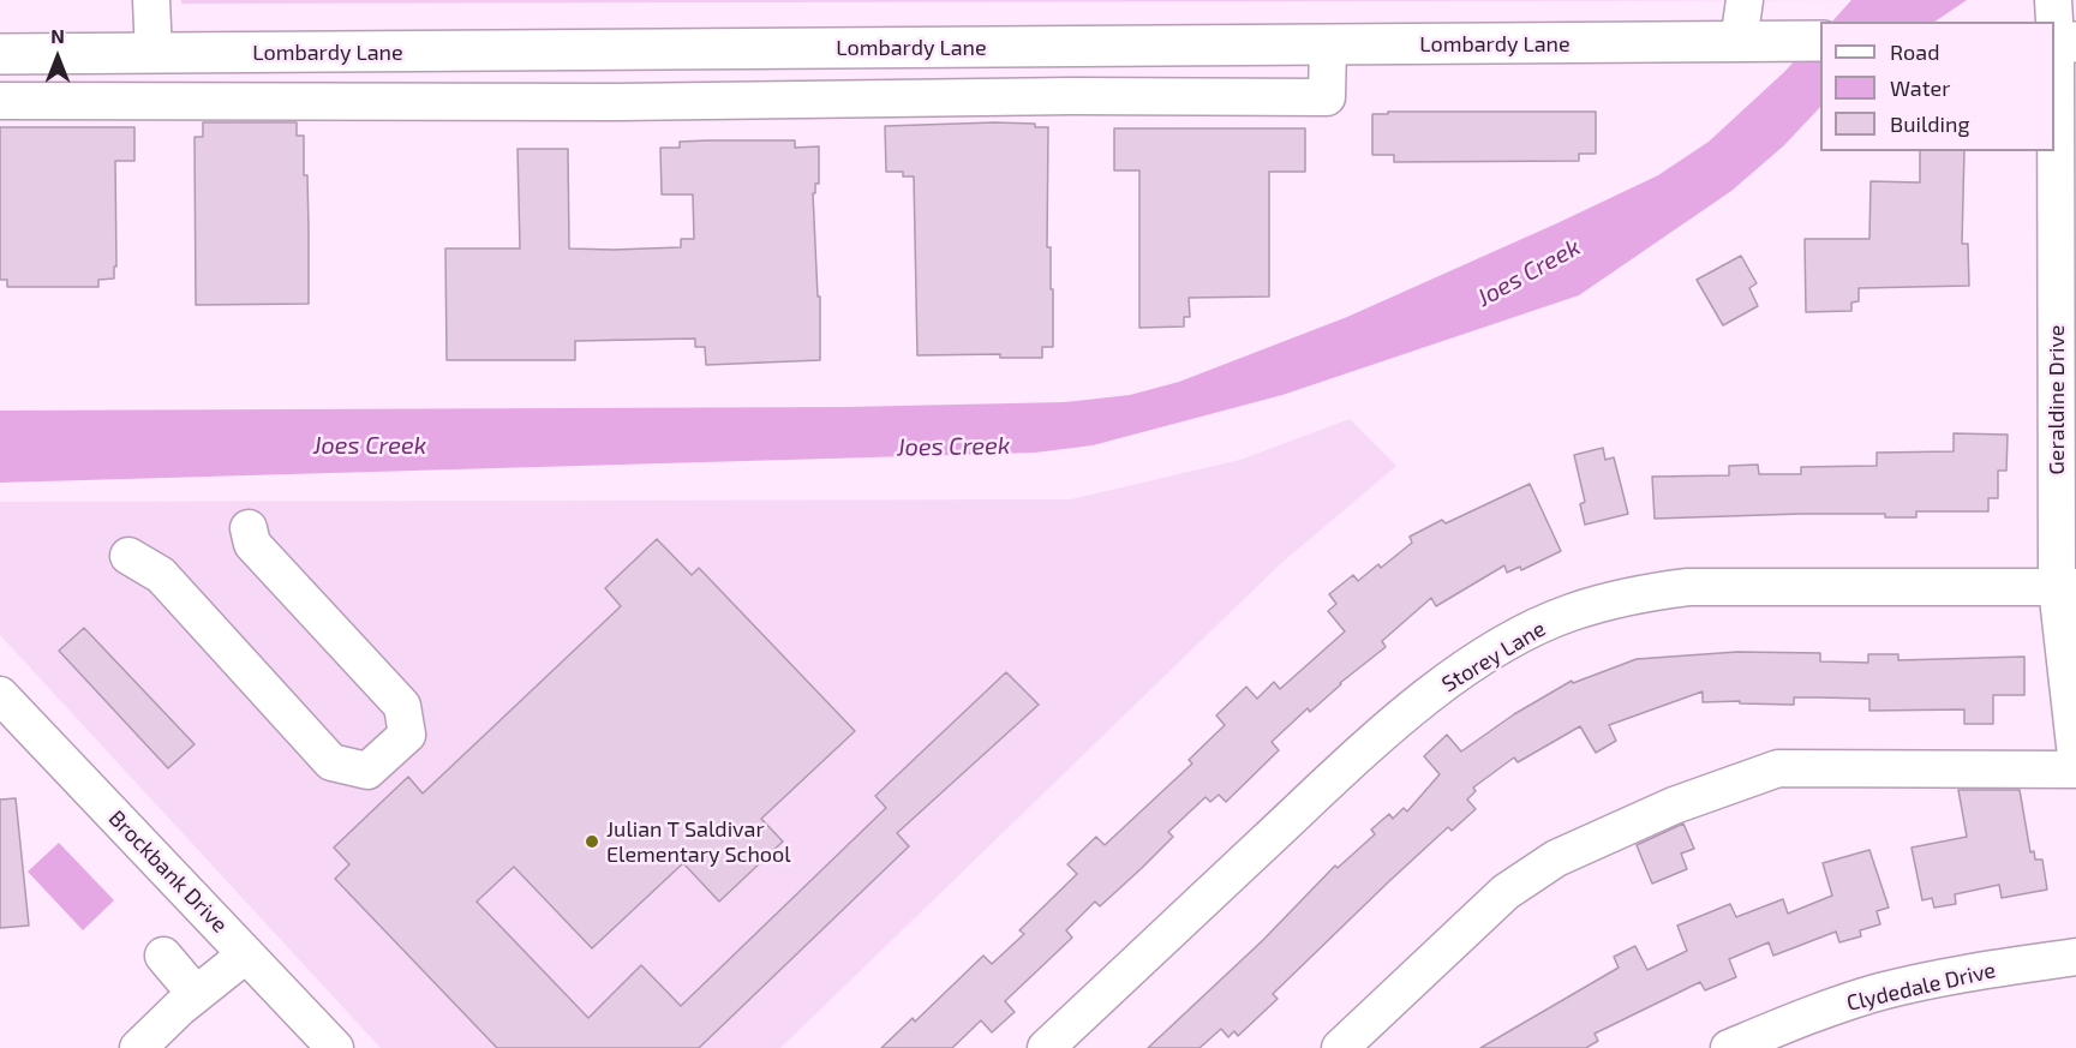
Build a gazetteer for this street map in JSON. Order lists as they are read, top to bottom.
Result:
{
  "streets": {
    "main road": ["Lombardy Lane"],
    "street": [
      "Geraldine Drive",
      "Storey Lane",
      "Brockbank Drive",
      "Clydedale Drive"
    ]
  },
  "crossings": [
    ["Geraldine Drive", "Storey Lane"]
  ],
  "water": ["Joes Creek"],
  "places": ["Julian T Saldivar Elementary School"],
  "legend": ["Road", "Water", "Building"],
  "north": "top"
}
